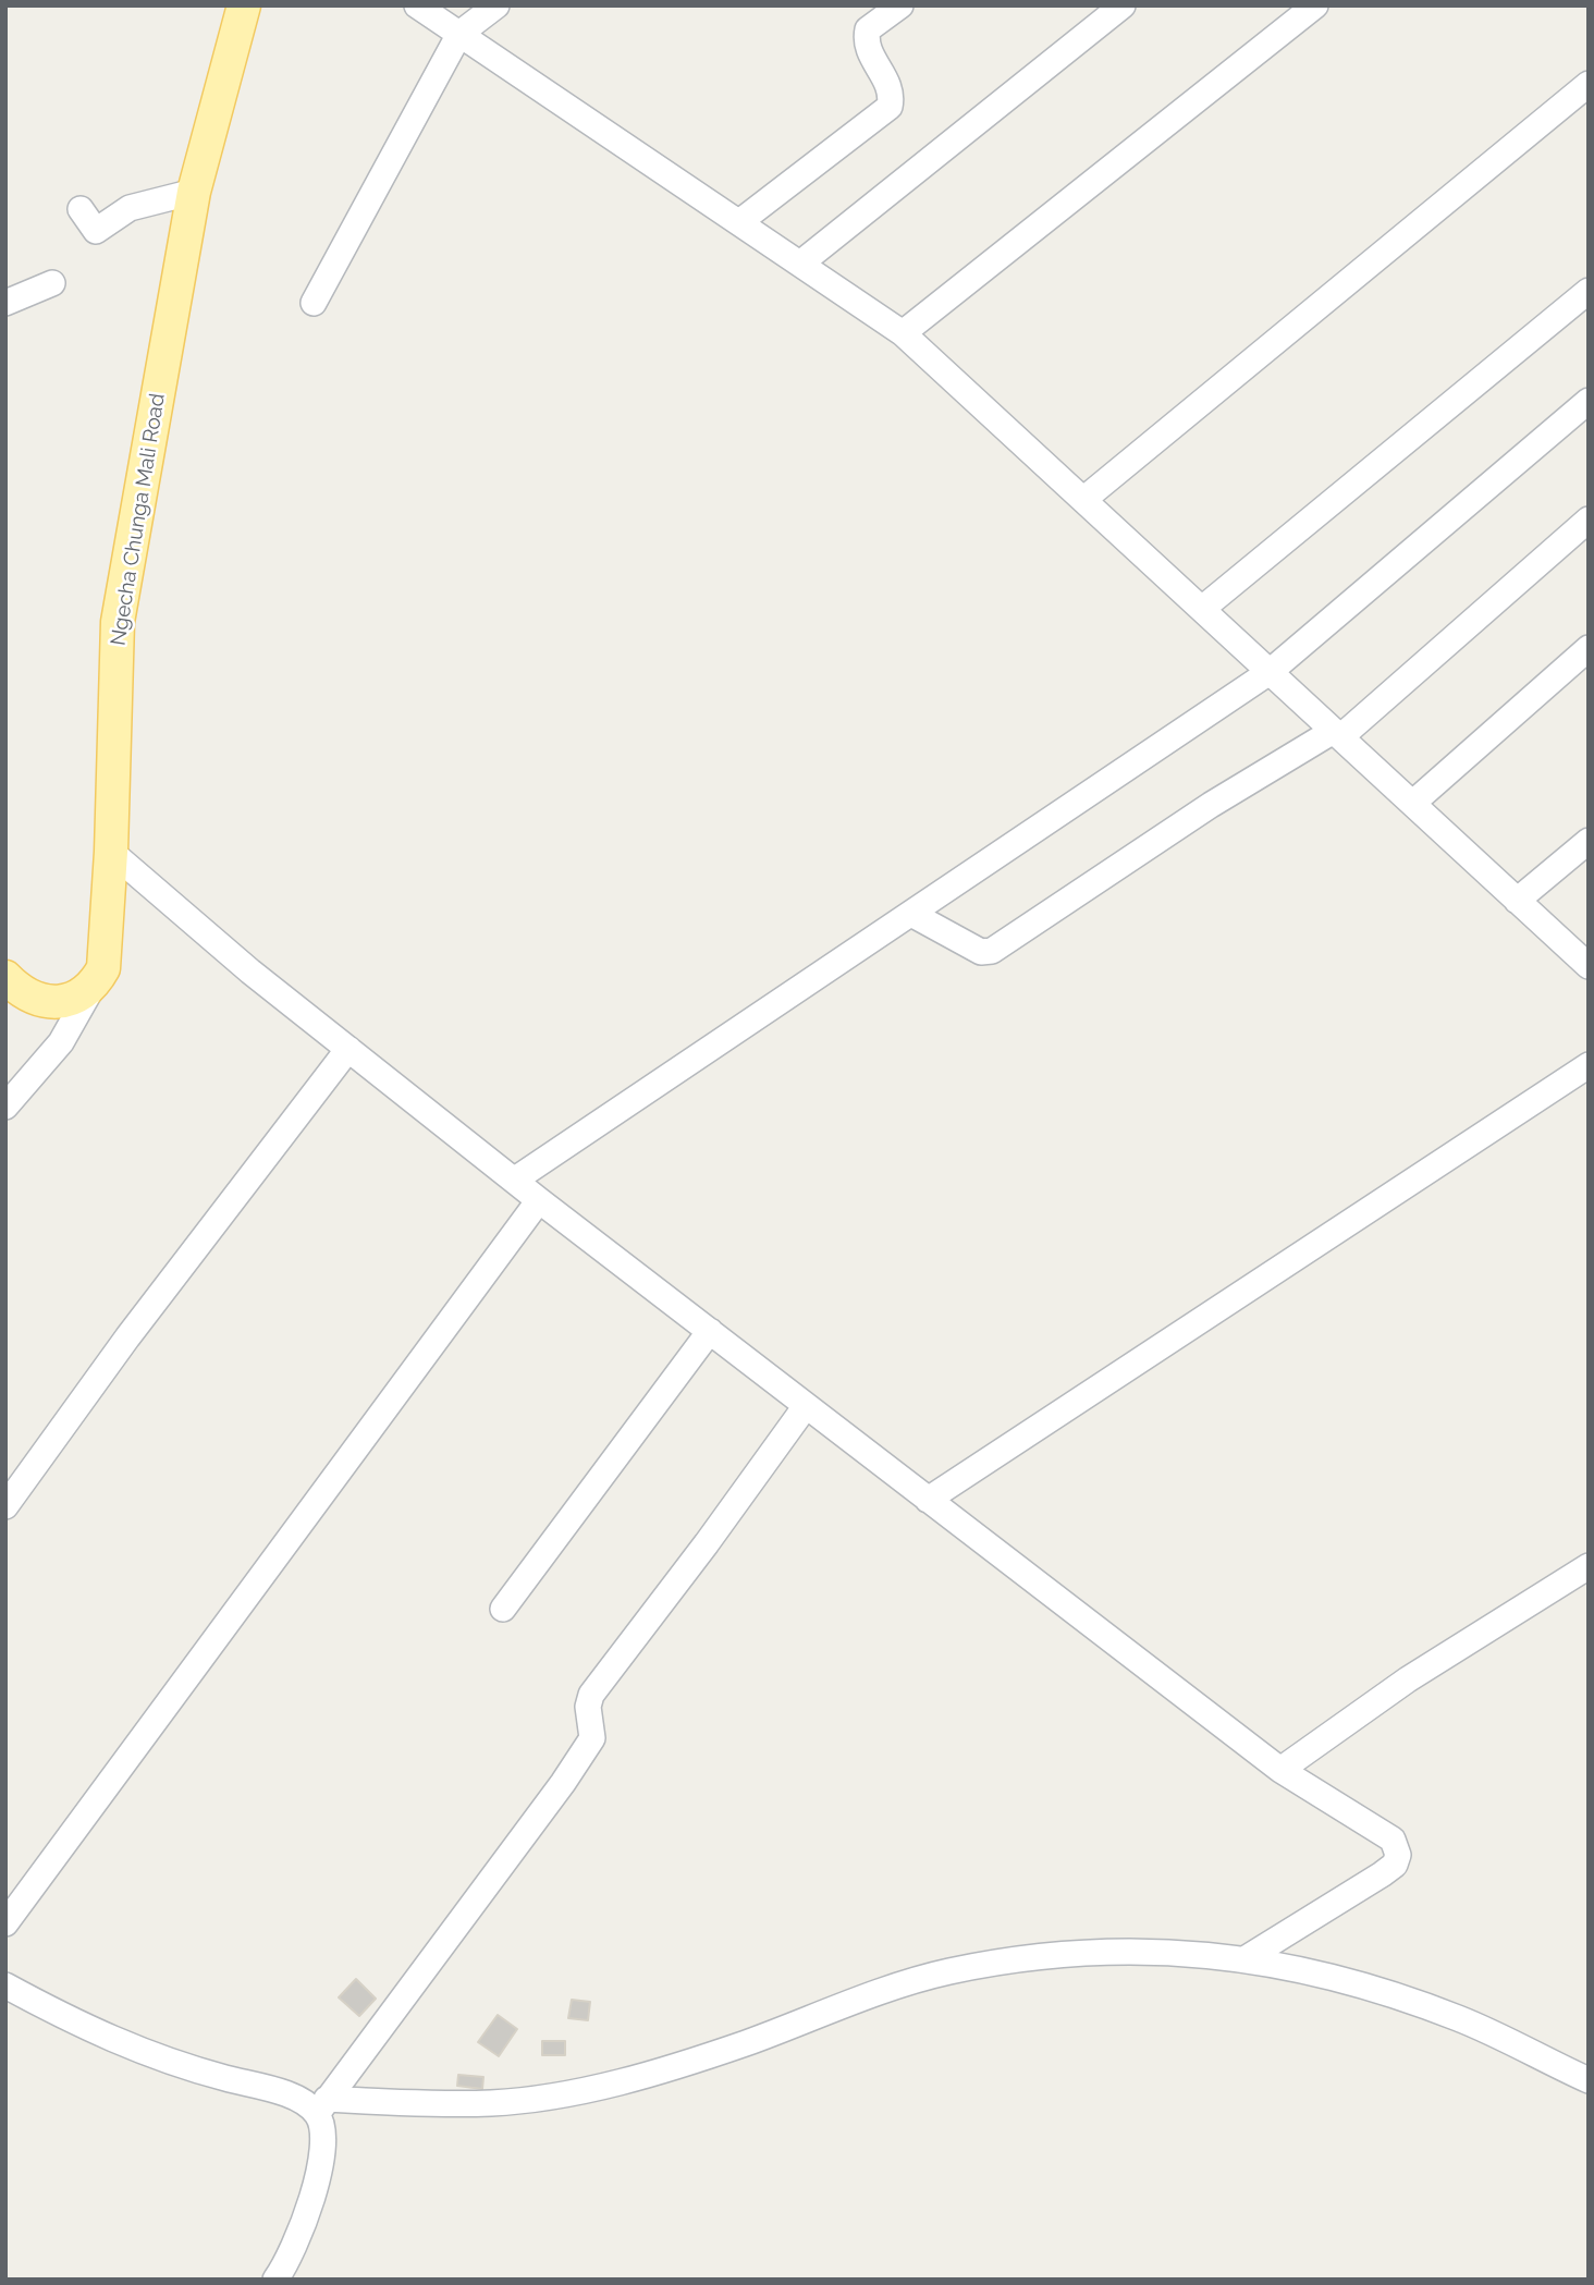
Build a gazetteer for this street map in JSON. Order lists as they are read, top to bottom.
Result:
{
  "streets": {
    "main road": ["Ngecha Chunga Mali Road"]
  }
}
